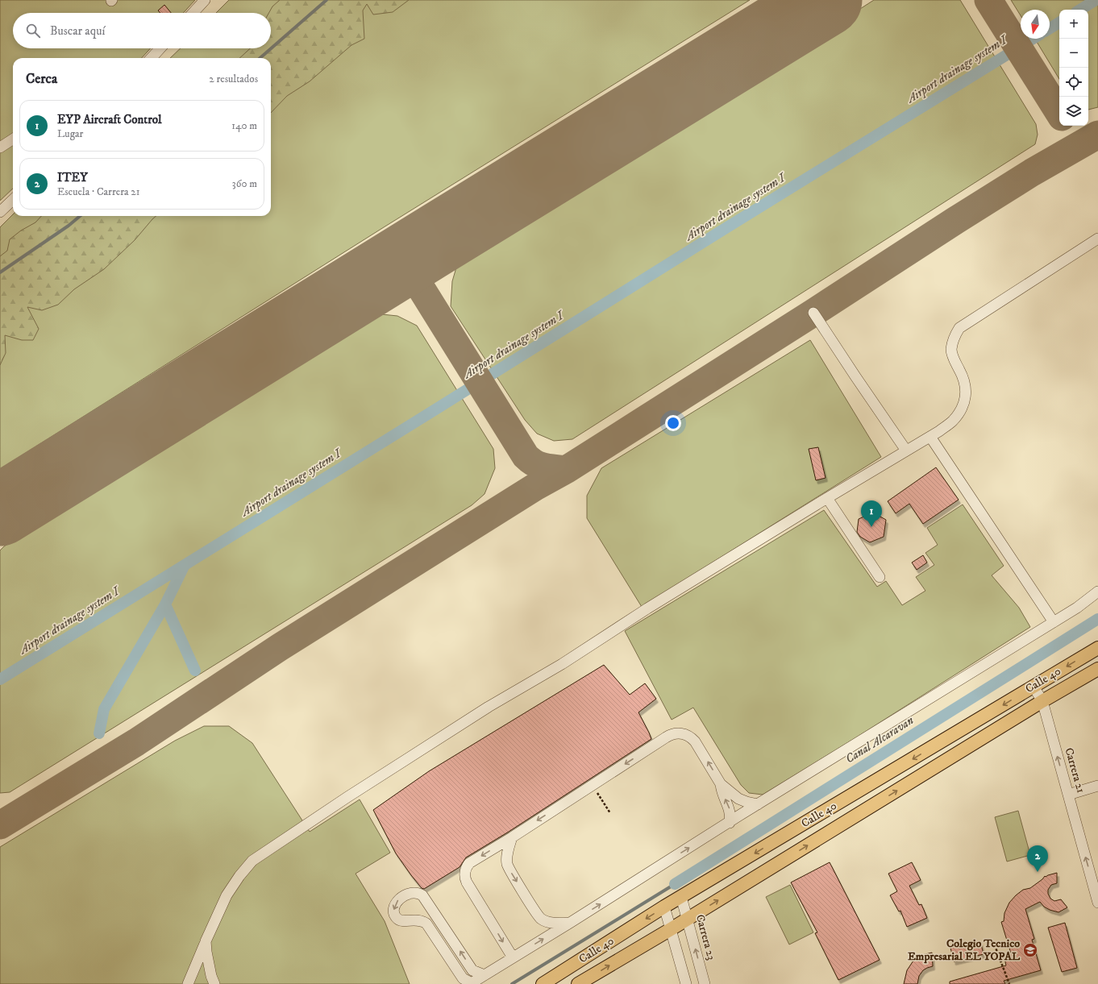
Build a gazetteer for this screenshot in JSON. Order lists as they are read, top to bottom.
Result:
{
  "streets": {
    "main road": ["Calle 40"],
    "street": ["Carrera 21", "Carrera 23"]
  },
  "crossings": [
    ["Calle 40", "Carrera 21"],
    ["Calle 40", "Carrera 23"]
  ],
  "one_way": ["Carrera 21"],
  "water": ["Airport drainage system I", "Canal Alcaravan"],
  "places": {
    "school or university": ["Colegio Tecnico Empresarial EL YOPAL"]
  },
  "north": "bottom",
  "page": {
    "map_buttons": ["+", "−"],
    "search": "Buscar aquí",
    "heading": ["Cerca", "2 resultados"],
    "list": [
      {
        "mark": "1",
        "name": "EYP Aircraft Control",
        "note": "Lugar",
        "value": "140 m"
      },
      {
        "mark": "2",
        "name": "ITEY",
        "note": "Escuela · Carrera 21",
        "value": "360 m"
      }
    ],
    "pins": ["1", "2"]
  }
}
